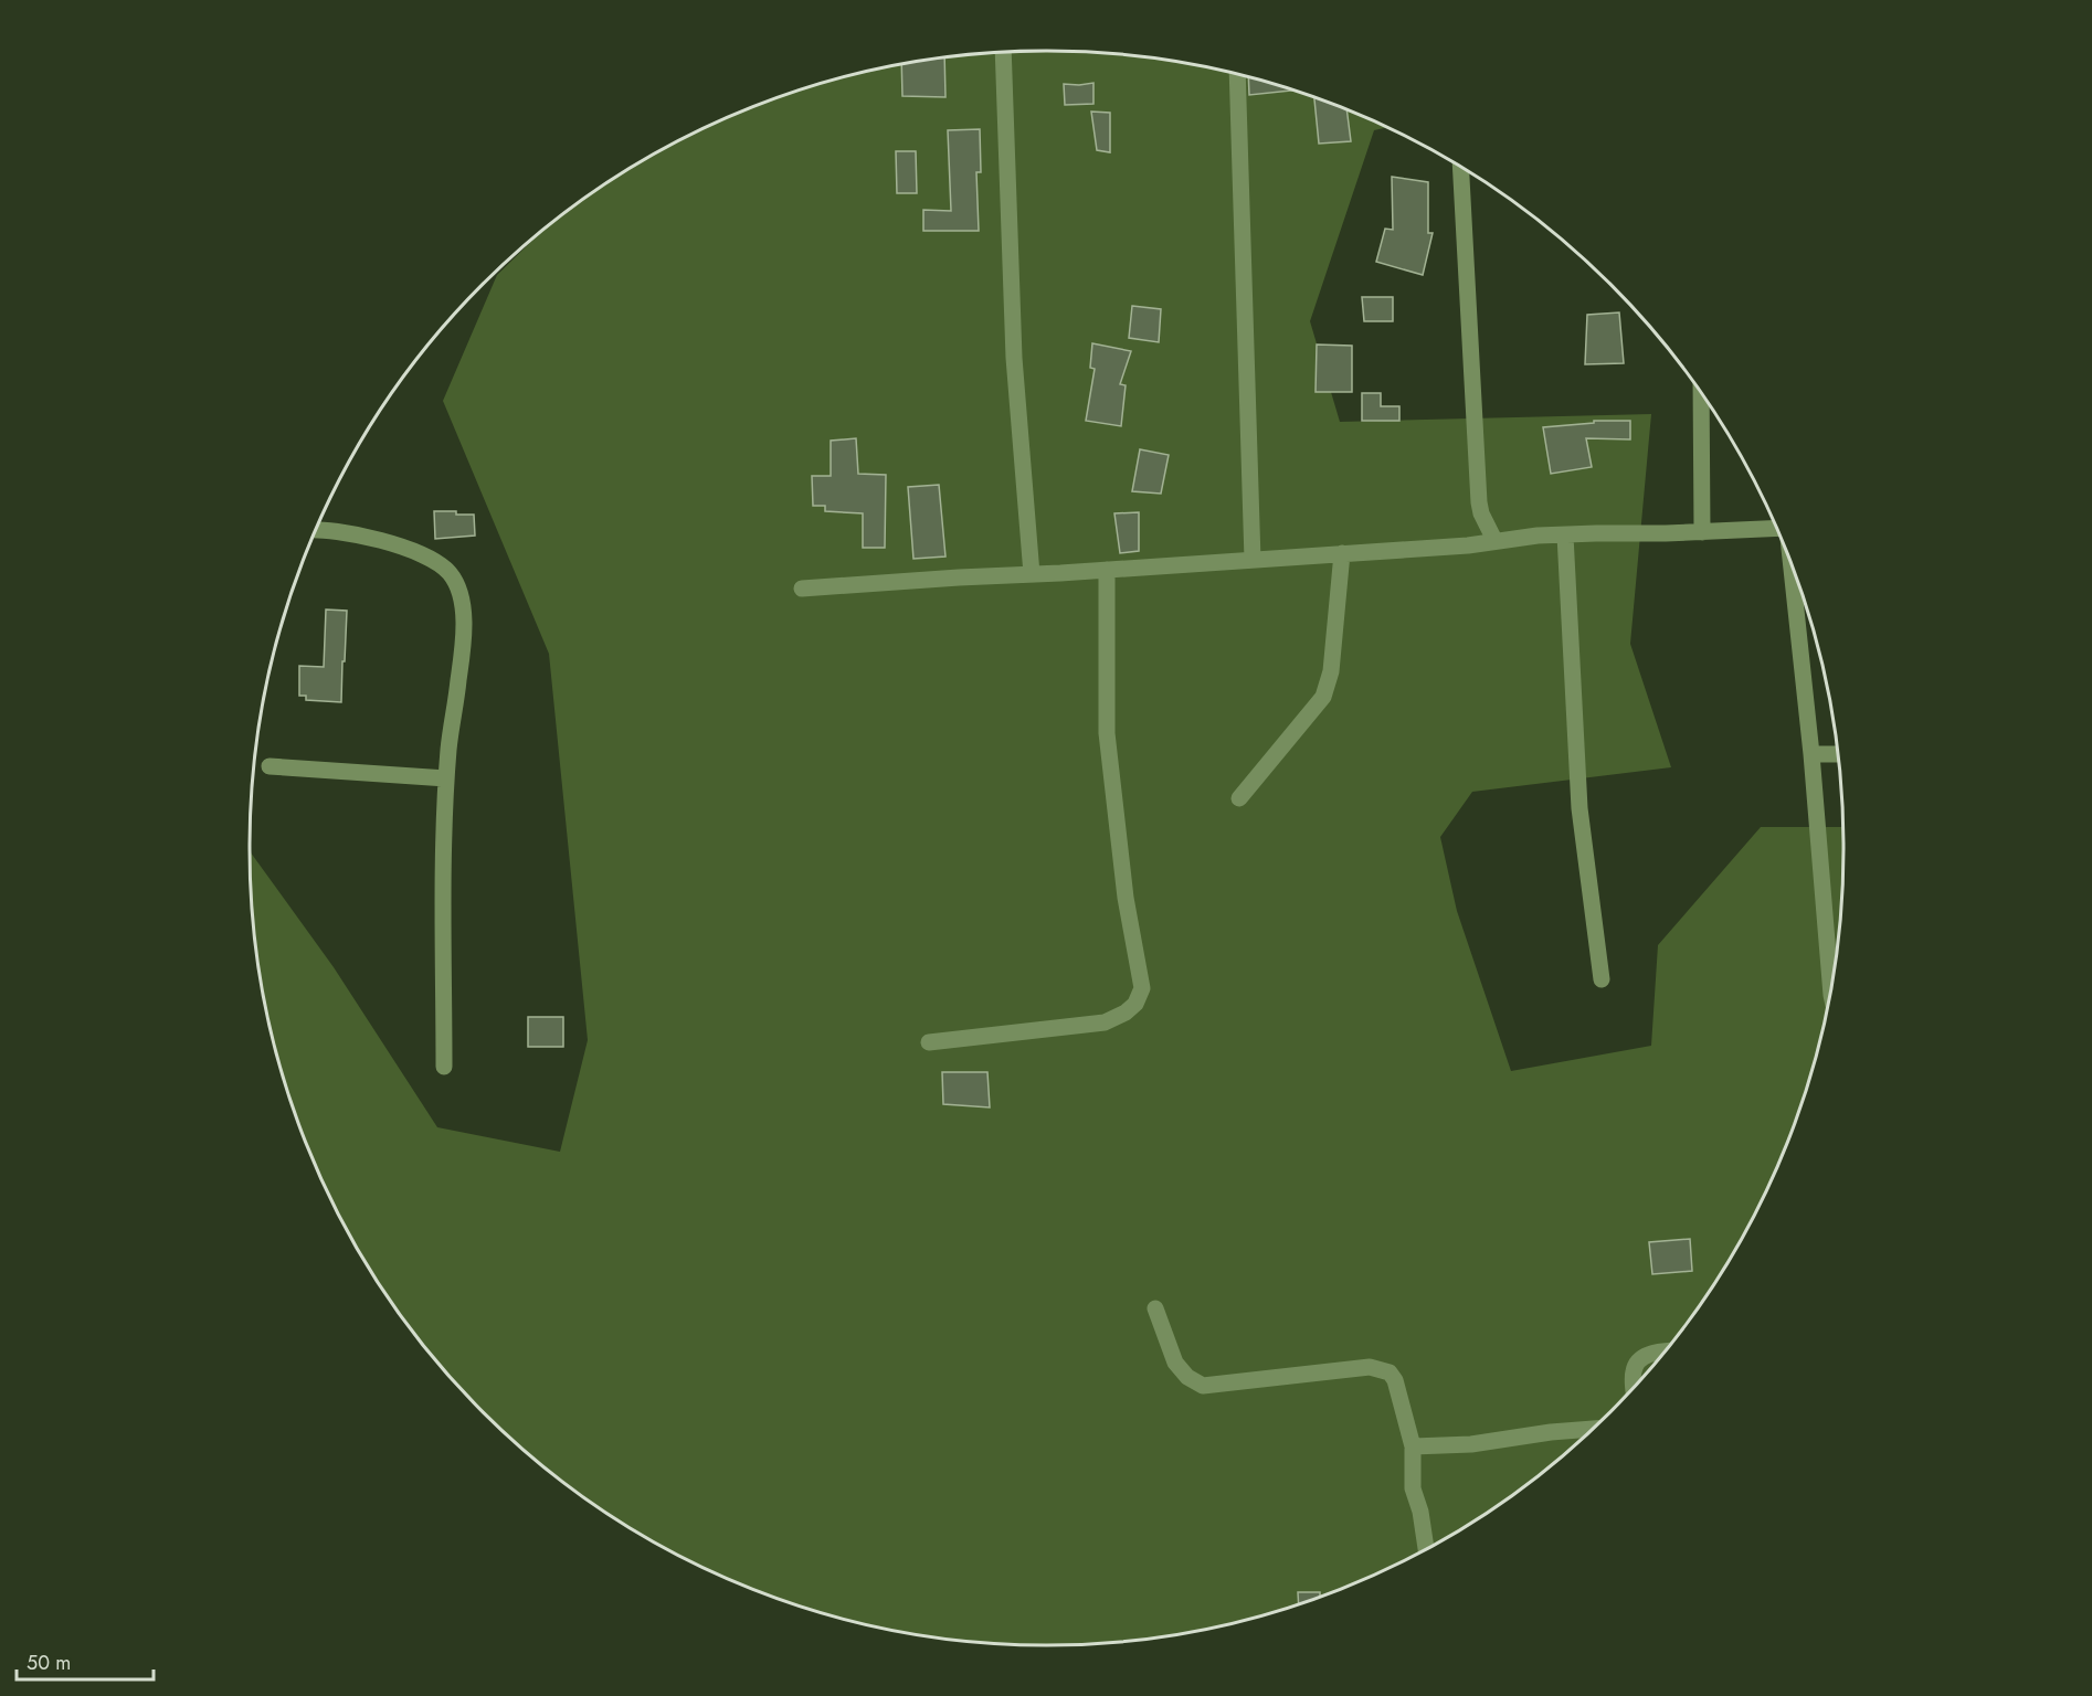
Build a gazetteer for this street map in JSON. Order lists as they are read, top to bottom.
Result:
{
  "scale_bar": "50 m"
}
